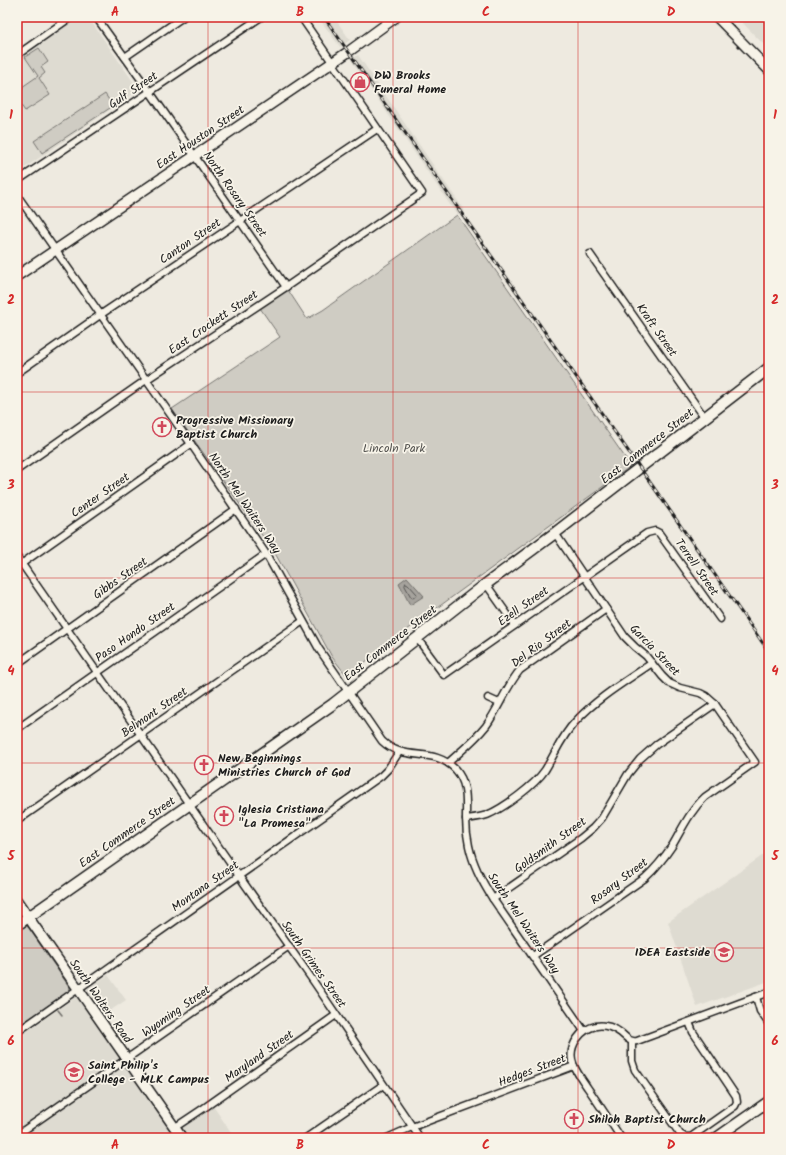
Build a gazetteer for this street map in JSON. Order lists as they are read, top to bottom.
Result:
{
  "streets": {
    "main road": ["East Houston Street", "East Commerce Street", "South Walters Road"],
    "street": [
      "Gulf Street",
      "North Rosary Street",
      "Canton Street",
      "East Crockett Street",
      "Kraft Street",
      "Center Street",
      "North Mel Waiters Way",
      "Terrell Street",
      "Gibbs Street",
      "Ezell Street",
      "Paso Hondo Street",
      "Del Rio Street",
      "Garcia Street",
      "Belmont Street",
      "Goldsmith Street",
      "Rosary Street",
      "Montana Street",
      "South Mel Waiters Way",
      "South Grimes Street",
      "Wyoming Street",
      "Maryland Street",
      "Hedges Street"
    ]
  },
  "crossings": [
    ["Gulf Street", "North Rosary Street"],
    ["East Houston Street", "North Rosary Street"],
    ["East Houston Street", "North Mel Waiters Way"],
    ["North Rosary Street", "Canton Street"],
    ["North Rosary Street", "East Crockett Street"],
    ["Canton Street", "East Crockett Street"],
    ["Canton Street", "North Mel Waiters Way"],
    ["East Crockett Street", "North Mel Waiters Way"],
    ["Kraft Street", "East Commerce Street"],
    ["East Commerce Street", "North Mel Waiters Way"],
    ["East Commerce Street", "Ezell Street"],
    ["East Commerce Street", "Garcia Street"],
    ["East Commerce Street", "South Mel Waiters Way"],
    ["East Commerce Street", "South Grimes Street"],
    ["East Commerce Street", "South Walters Road"],
    ["Center Street", "North Mel Waiters Way"],
    ["Center Street", "South Grimes Street"],
    ["North Mel Waiters Way", "Gibbs Street"],
    ["North Mel Waiters Way", "Paso Hondo Street"],
    ["North Mel Waiters Way", "Belmont Street"],
    ["North Mel Waiters Way", "South Mel Waiters Way"],
    ["Terrell Street", "Ezell Street"],
    ["Gibbs Street", "South Grimes Street"],
    ["Ezell Street", "Garcia Street"],
    ["Paso Hondo Street", "South Grimes Street"],
    ["Del Rio Street", "Garcia Street"],
    ["Del Rio Street", "South Mel Waiters Way"],
    ["Garcia Street", "Goldsmith Street"],
    ["Garcia Street", "Rosary Street"],
    ["Belmont Street", "South Grimes Street"],
    ["Goldsmith Street", "South Mel Waiters Way"],
    ["Rosary Street", "South Mel Waiters Way"],
    ["Montana Street", "South Mel Waiters Way"],
    ["Montana Street", "South Grimes Street"],
    ["Montana Street", "South Walters Road"],
    ["South Mel Waiters Way", "Hedges Street"],
    ["South Grimes Street", "Wyoming Street"],
    ["South Grimes Street", "Maryland Street"],
    ["South Grimes Street", "Hedges Street"],
    ["South Walters Road", "Wyoming Street"],
    ["South Walters Road", "Maryland Street"]
  ],
  "parks": ["Lincoln Park"],
  "places": {
    "shop": ["DW Brooks Funeral Home"],
    "church": [
      "Progressive Missionary Baptist Church",
      "New Beginnings Ministries Church of God",
      "Iglesia Cristiana \"La Promesa\"",
      "Shiloh Baptist Church"
    ],
    "school or university": ["IDEA Eastside", "Saint Philip's College - MLK Campus"]
  },
  "grid": {
    "columns": [
      "A",
      "B",
      "C",
      "D"
    ],
    "rows": [
      "1",
      "2",
      "3",
      "4",
      "5",
      "6"
    ]
  }
}
